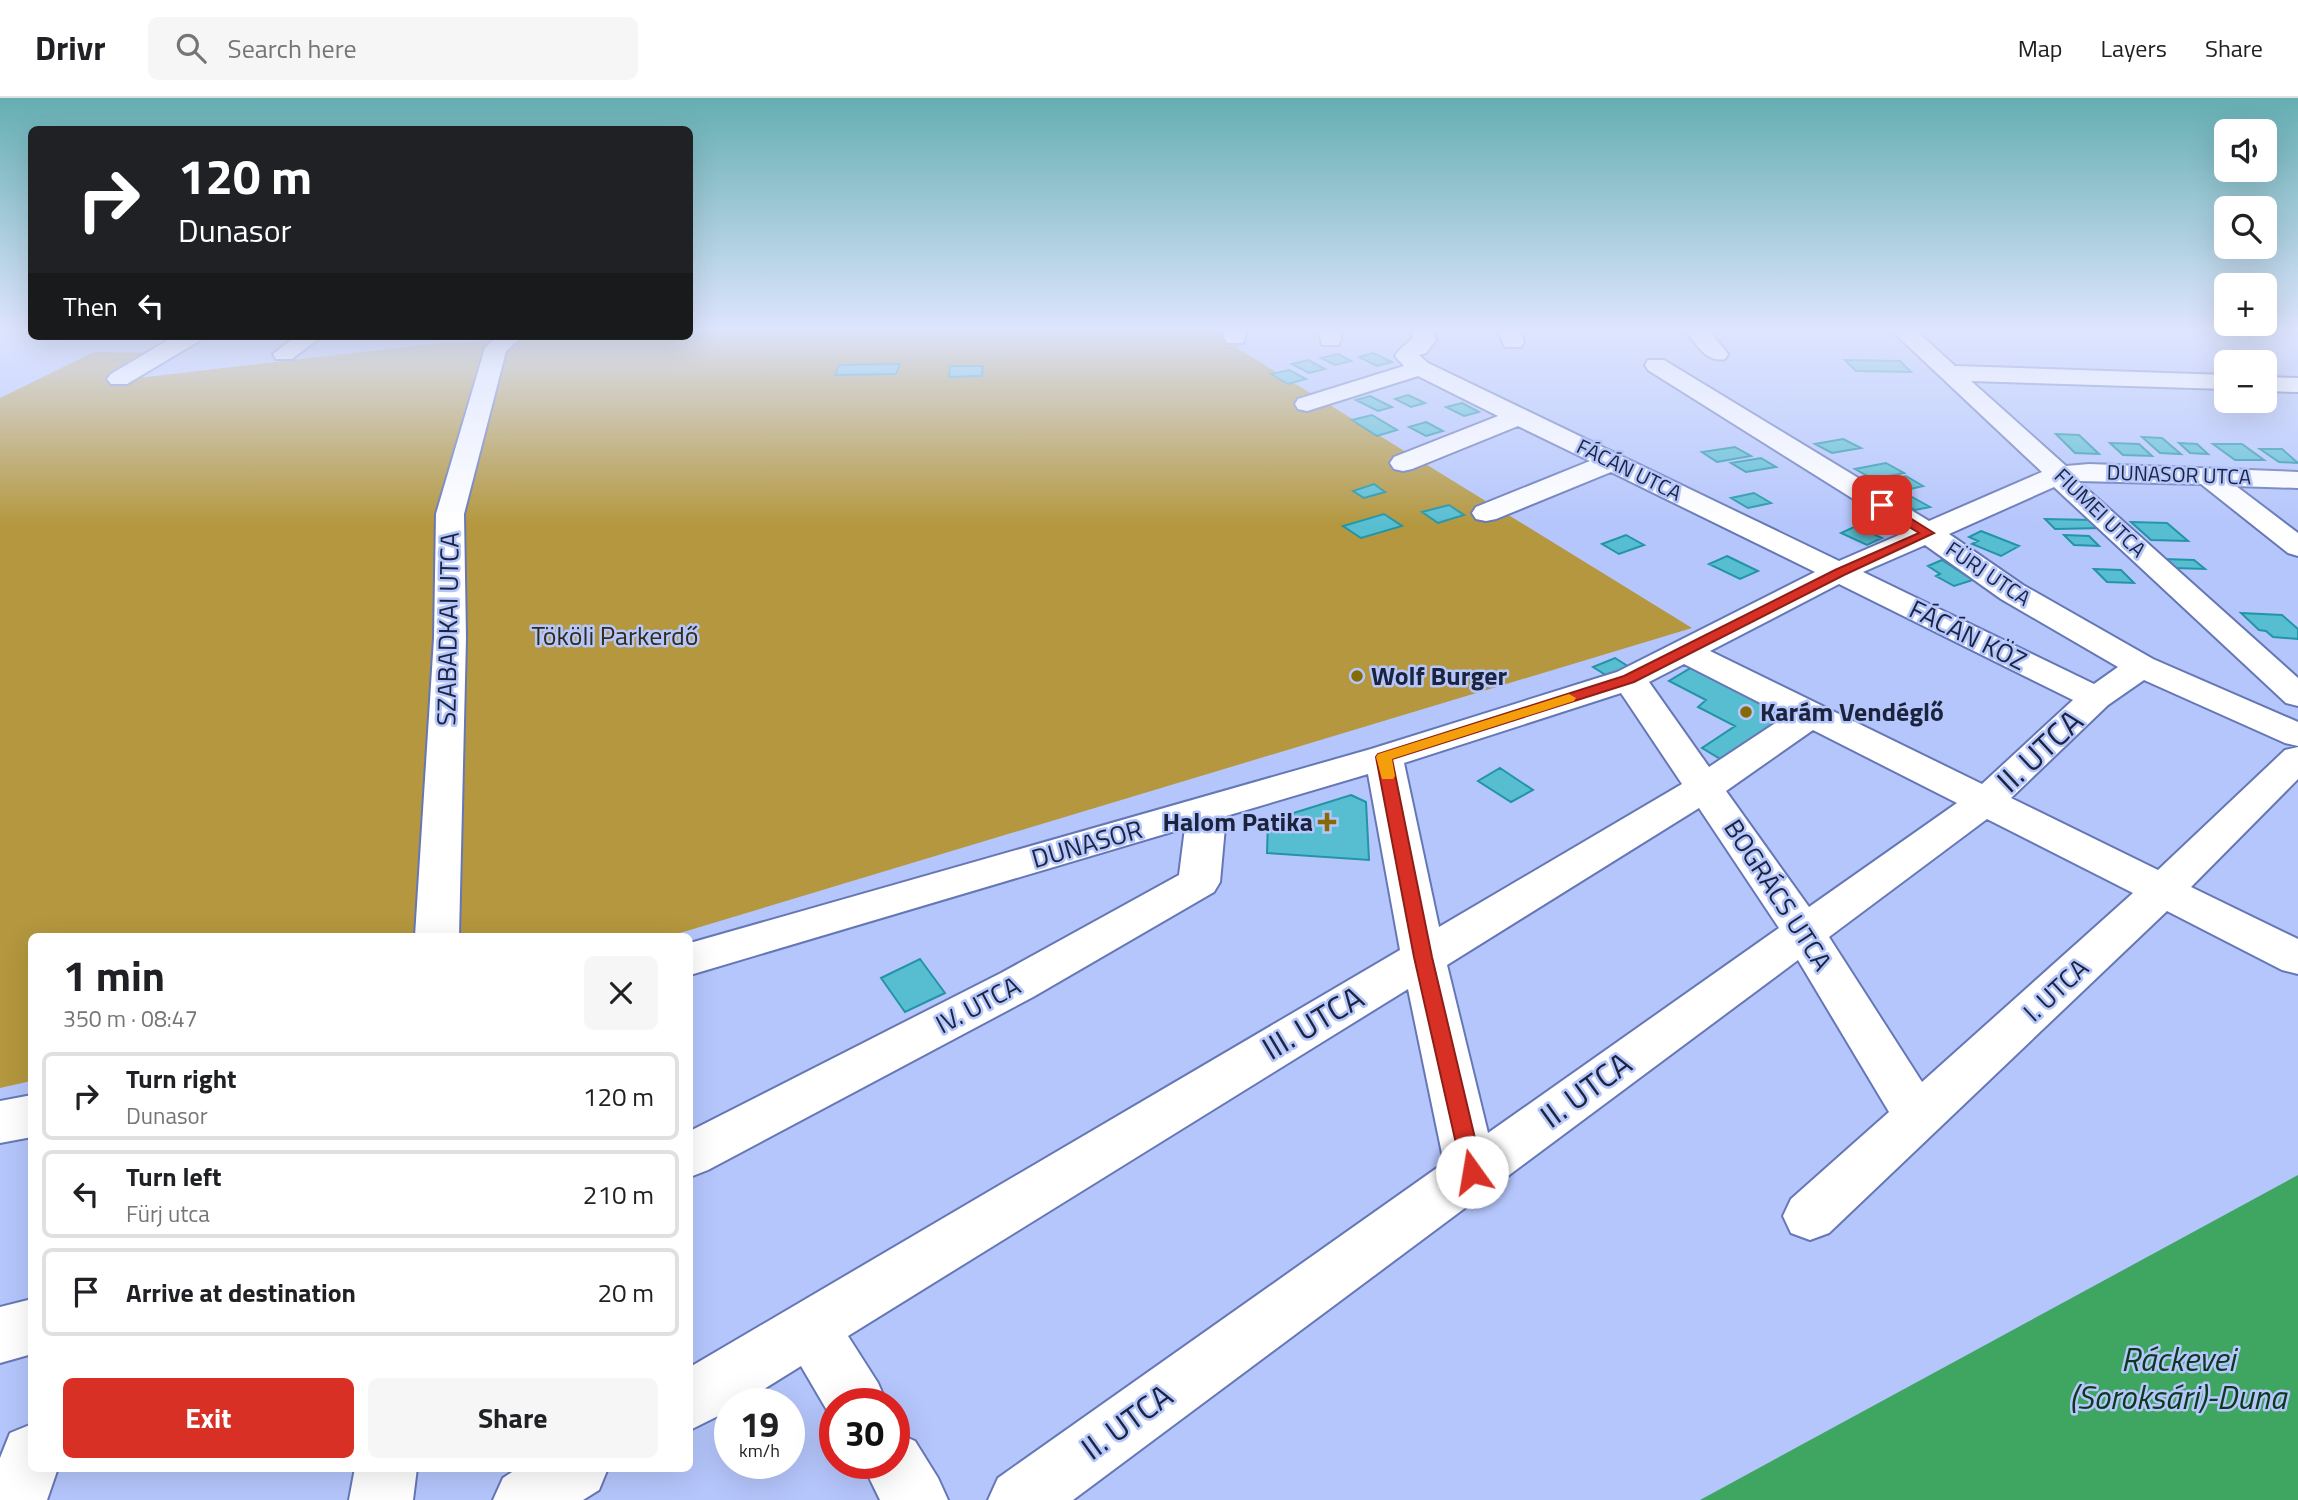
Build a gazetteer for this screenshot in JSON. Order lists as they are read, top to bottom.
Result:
{
  "streets": {
    "street": [
      "FÁCÁN UTCA",
      "DUNASOR UTCA",
      "FIUMEI UTCA",
      "FÜRJ UTCA",
      "SZABADKAI UTCA",
      "FÁCÁN KÖZ",
      "II. UTCA",
      "DUNASOR",
      "BOGRÁCS UTCA",
      "I. UTCA",
      "IV. UTCA",
      "III. UTCA"
    ]
  },
  "crossings": [
    ["FÁCÁN UTCA", "FÁCÁN KÖZ"],
    ["FÁCÁN UTCA", "DUNASOR"],
    ["DUNASOR UTCA", "FIUMEI UTCA"],
    ["DUNASOR UTCA", "DUNASOR"],
    ["FIUMEI UTCA", "DUNASOR"],
    ["FÜRJ UTCA", "II. UTCA"],
    ["FÜRJ UTCA", "DUNASOR"],
    ["FÁCÁN KÖZ", "II. UTCA"],
    ["FÁCÁN KÖZ", "DUNASOR"],
    ["II. UTCA", "BOGRÁCS UTCA"],
    ["DUNASOR", "BOGRÁCS UTCA"],
    ["DUNASOR", "IV. UTCA"],
    ["BOGRÁCS UTCA", "I. UTCA"],
    ["BOGRÁCS UTCA", "III. UTCA"]
  ],
  "water": ["Ráckevei (Soroksári)-Duna"],
  "parks": ["Tököli Parkerdő"],
  "places": {
    "other": ["Wolf Burger", "Karám Vendéglő"],
    "health": ["Halom Patika"]
  },
  "page": {
    "header": "Drivr",
    "search": "Search here",
    "nav": ["Map", "Layers", "Share"],
    "map_buttons": ["+", "−"],
    "turn": ["120 m", "Dunasor"],
    "then": "Then",
    "heading": ["1 min", "350 m · 08:47"],
    "list": [
      {
        "name": "Turn right",
        "note": "Dunasor",
        "value": "120 m"
      },
      {
        "name": "Turn left",
        "note": "Fürj utca",
        "value": "210 m"
      },
      {
        "name": "Arrive at destination",
        "value": "20 m"
      }
    ],
    "buttons": ["Exit", "Share"],
    "speed": "19 km/h",
    "limit": "30"
  }
}
